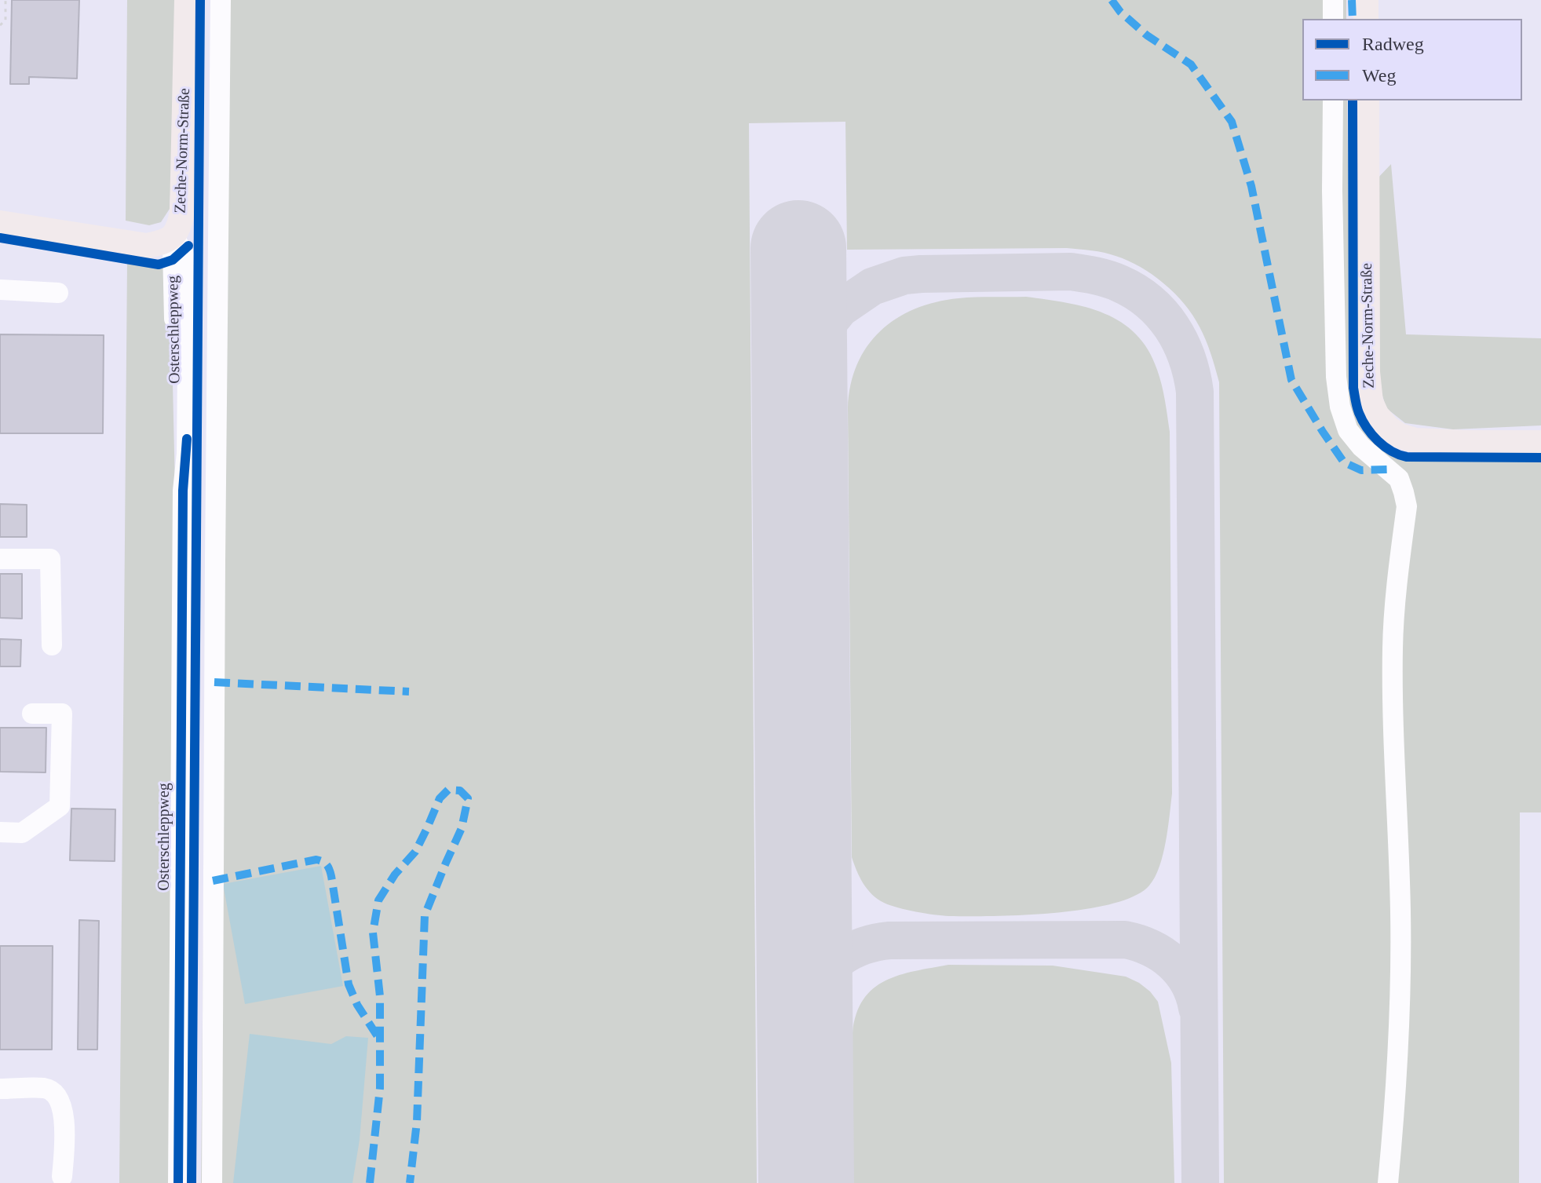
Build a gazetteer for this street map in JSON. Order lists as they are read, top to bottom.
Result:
{
  "streets": {
    "main road": ["Zeche-Norm-Straße"],
    "street": ["Osterschleppweg"]
  },
  "crossings": [
    ["Zeche-Norm-Straße", "Osterschleppweg"]
  ],
  "legend": ["Radweg", "Weg"]
}
